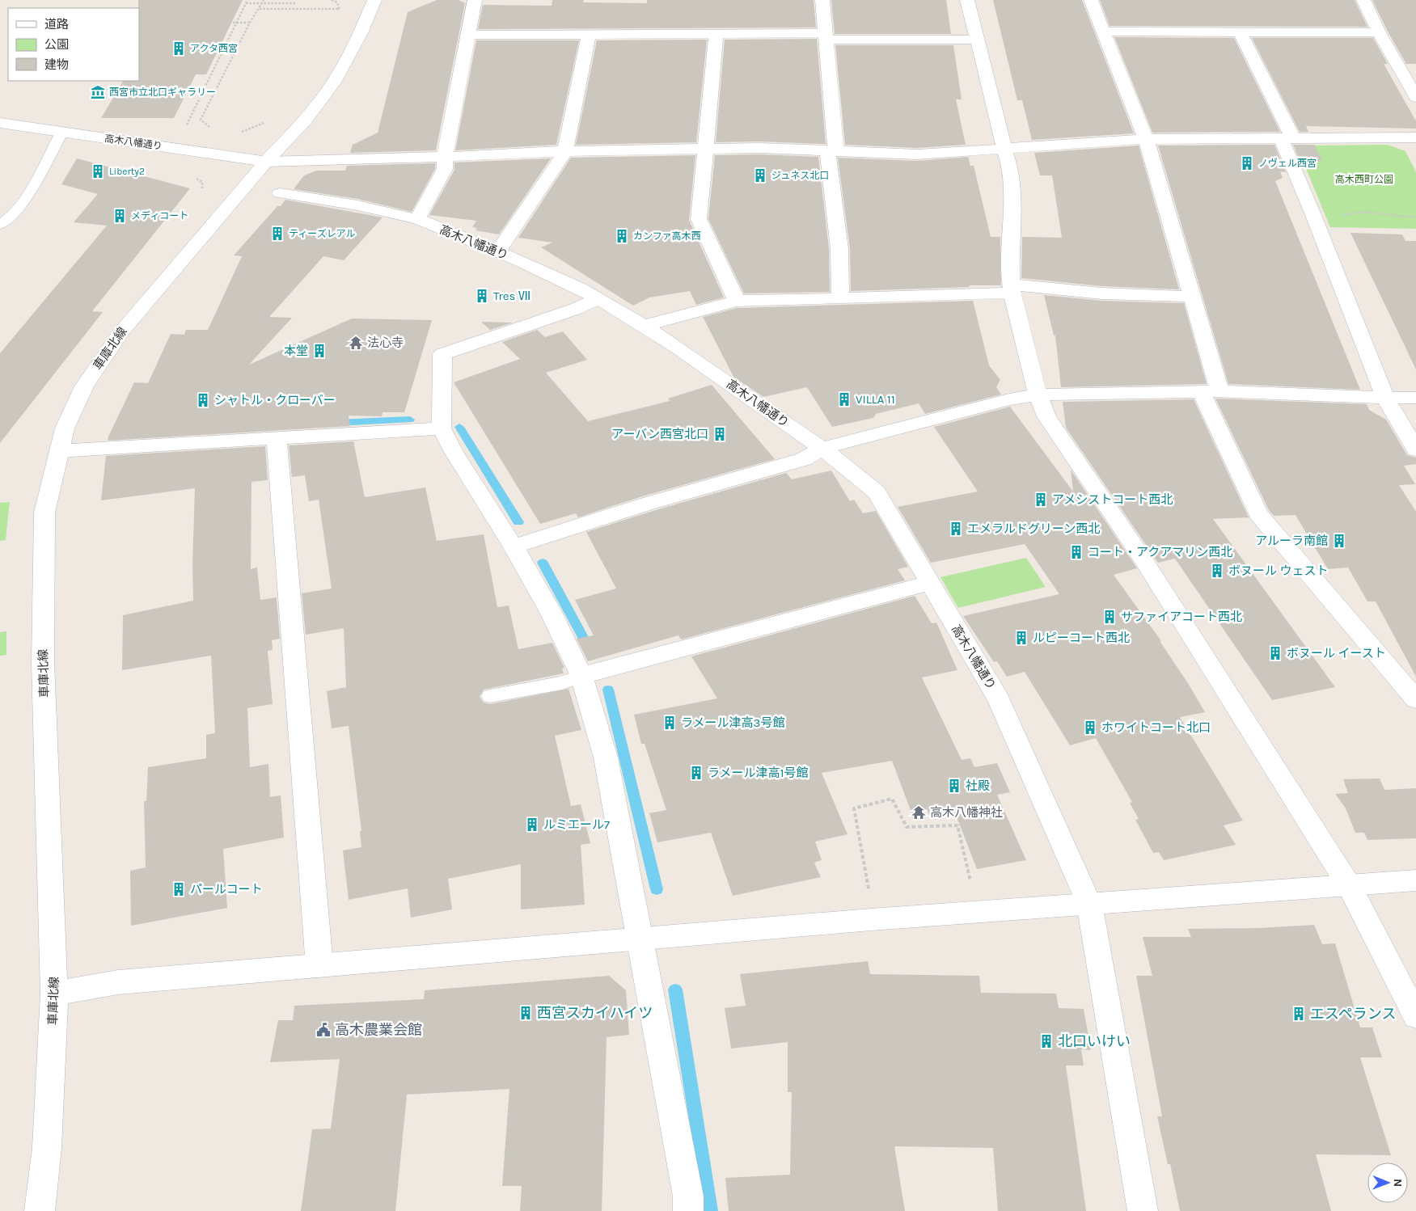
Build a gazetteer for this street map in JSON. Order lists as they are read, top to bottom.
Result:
{
  "streets": {
    "street": ["高木八幡通り", "車庫北線"]
  },
  "crossings": [
    ["高木八幡通り", "車庫北線"]
  ],
  "parks": ["高木西町公園"],
  "places": {
    "building": [
      "アクタ西宮",
      "ノヴェル西宮",
      "Liberty2",
      "ジュネス北口",
      "メディコート",
      "ティーズレアル",
      "カンファ高木西",
      "Tres Ⅶ",
      "本堂",
      "VILLA 11",
      "シャトル・クローバー",
      "アーバン西宮北口",
      "アメシストコート西北",
      "エメラルドグリーン西北",
      "アルーラ南館",
      "コート・アクアマリン西北",
      "ボヌール ウェスト",
      "サファイアコート西北",
      "ルピーコート西北",
      "ボヌール イースト",
      "ラメール津高3号館",
      "ホワイトコート北口",
      "ラメール津高1号館",
      "社殿",
      "ルミエール7",
      "パールコート",
      "西宮スカイハイツ",
      "エスペランス",
      "北口いけい"
    ],
    "museum": ["西宮市立北口ギャラリー"],
    "temple": ["法心寺", "高木八幡神社"],
    "public building": ["高木農業会館"]
  },
  "legend": ["道路", "公園", "建物"],
  "north": "right"
}
